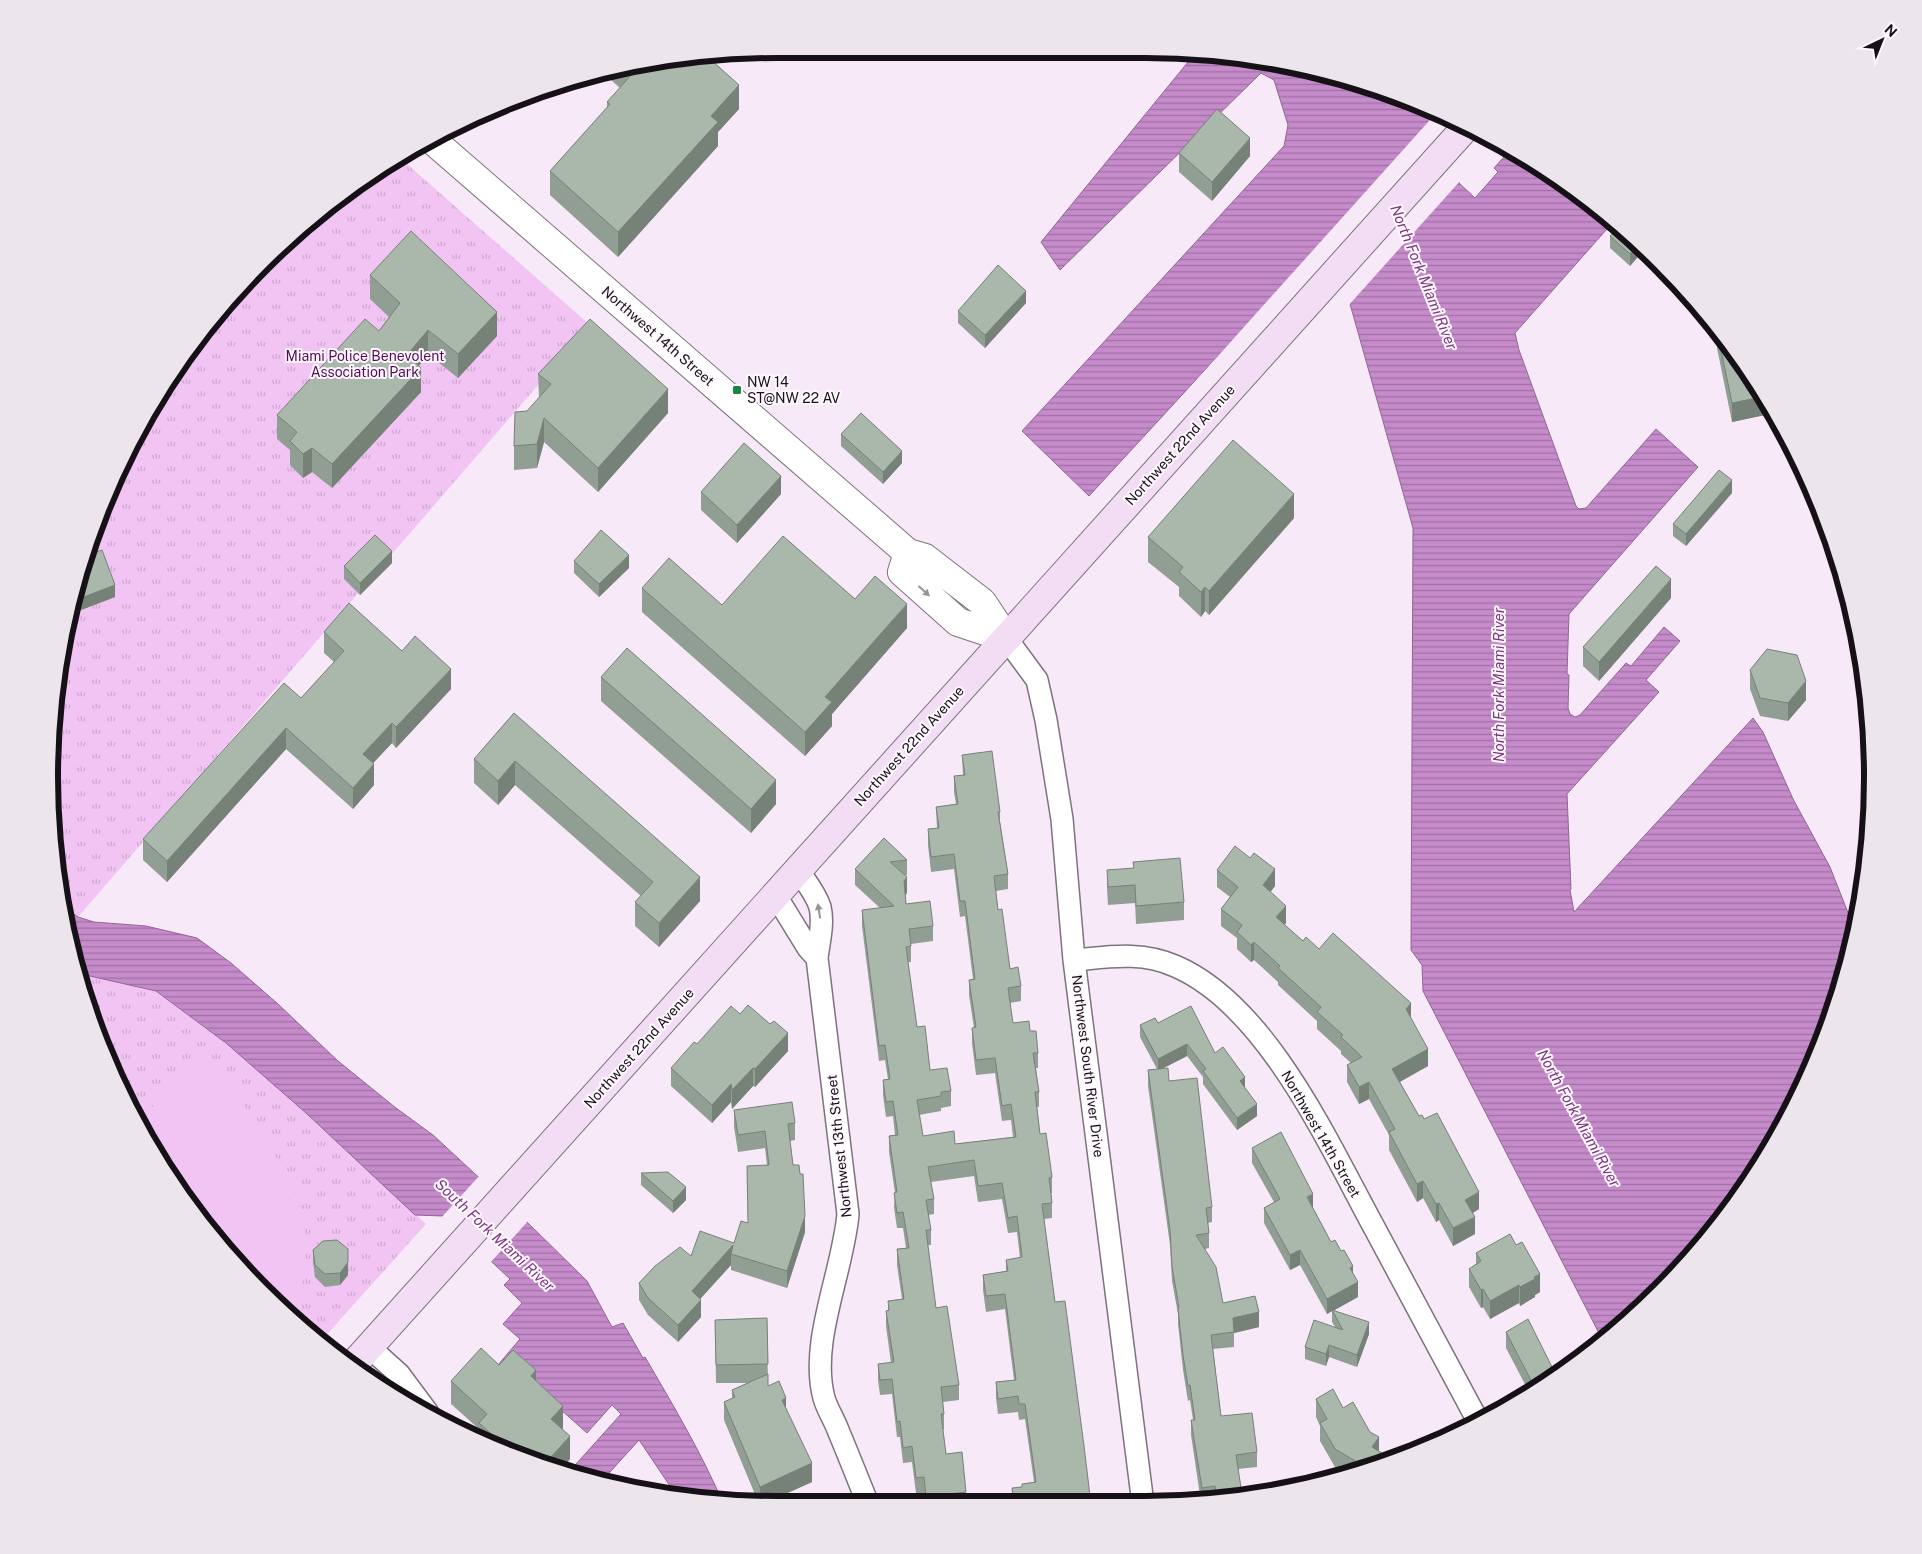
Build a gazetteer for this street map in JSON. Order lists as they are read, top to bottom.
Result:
{
  "streets": {
    "main road": ["Northwest 22nd Avenue"],
    "street": ["Northwest 14th Street", "Northwest South River Drive", "Northwest 13th Street"]
  },
  "crossings": [
    ["Northwest 14th Street", "Northwest 22nd Avenue"],
    ["Northwest 14th Street", "Northwest South River Drive"],
    ["Northwest 22nd Avenue", "Northwest South River Drive"],
    ["Northwest 22nd Avenue", "Northwest 13th Street"]
  ],
  "water": ["North Fork Miami River", "South Fork Miami River"],
  "parks": ["Miami Police Benevolent Association Park"],
  "places": {
    "transit": ["NW 14 ST@NW 22 AV"]
  },
  "north": "top right"
}
